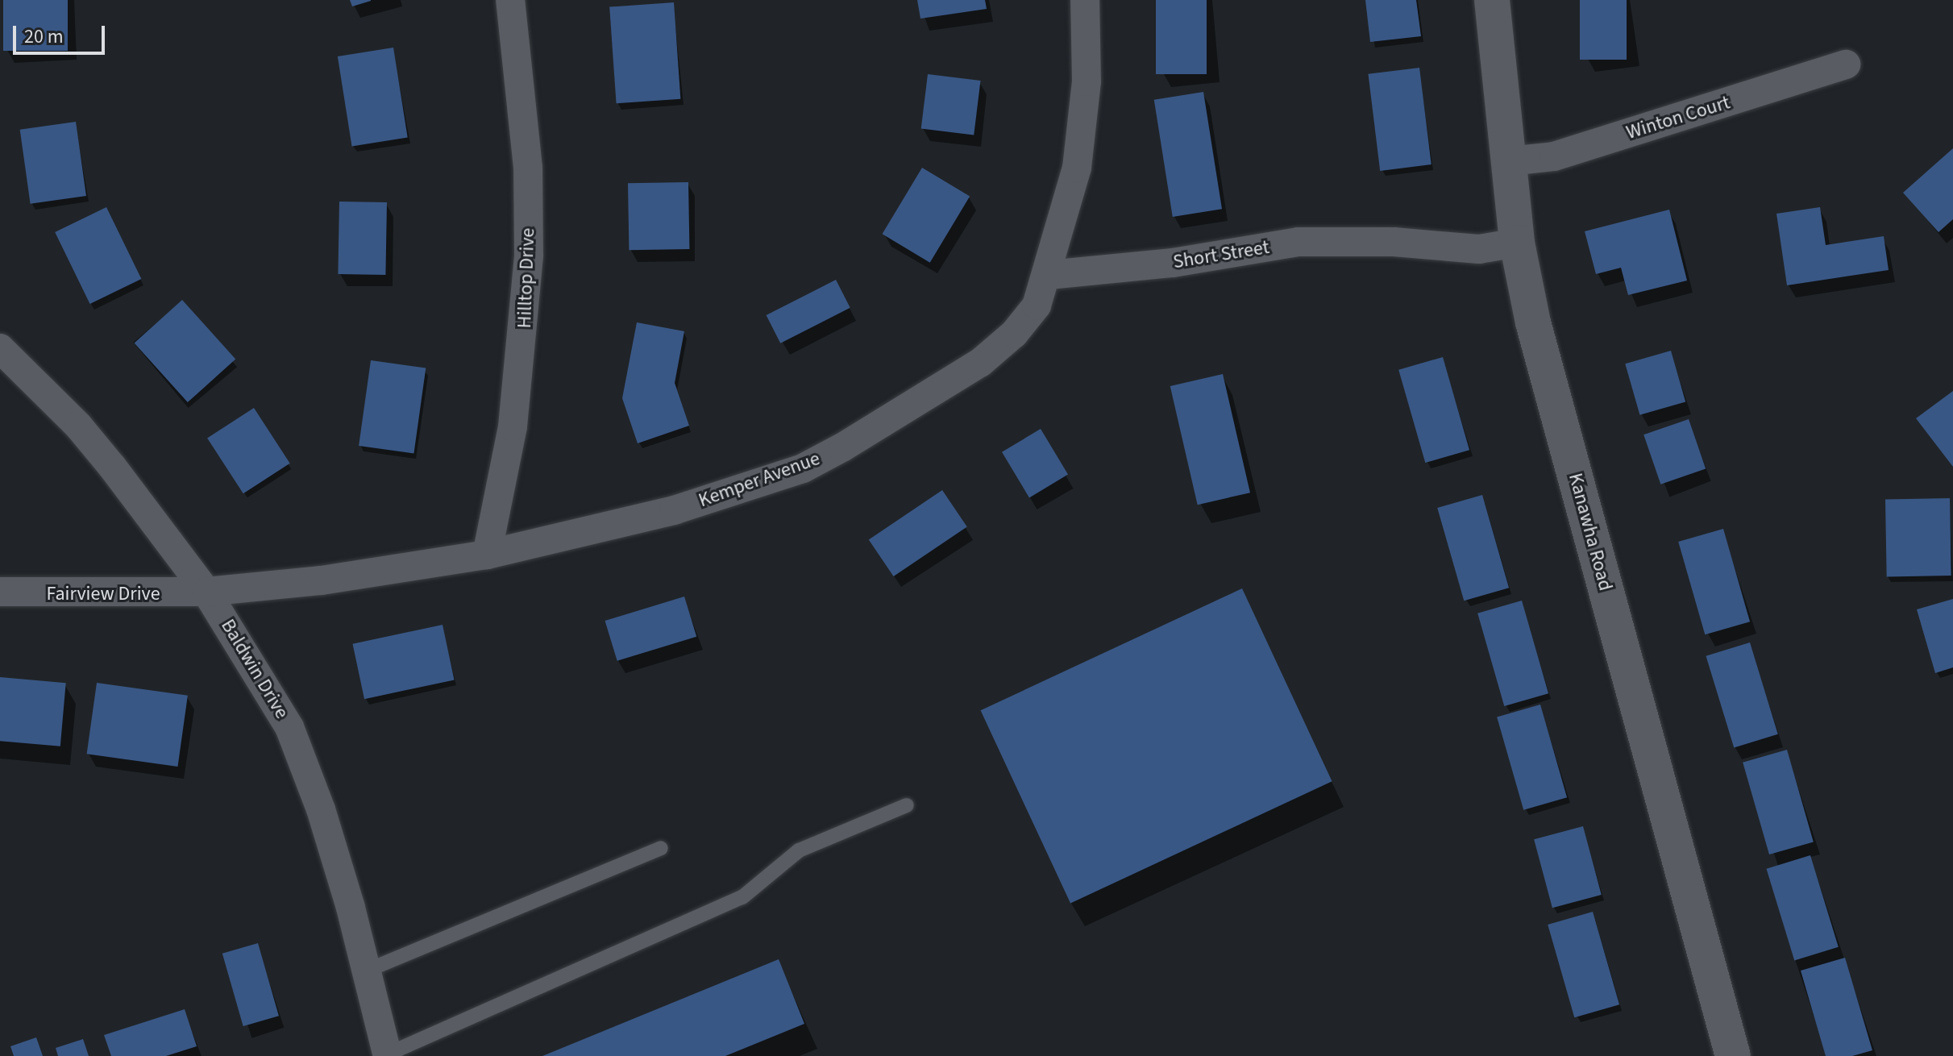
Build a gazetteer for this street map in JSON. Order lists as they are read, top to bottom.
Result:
{
  "streets": {
    "street": [
      "Winton Court",
      "Short Street",
      "Hilltop Drive",
      "Kemper Avenue",
      "Kanawha Road",
      "Fairview Drive",
      "Baldwin Drive"
    ]
  },
  "crossings": [
    ["Winton Court", "Kanawha Road"],
    ["Short Street", "Kemper Avenue"],
    ["Short Street", "Kanawha Road"],
    ["Hilltop Drive", "Kemper Avenue"],
    ["Kemper Avenue", "Fairview Drive"],
    ["Kemper Avenue", "Baldwin Drive"],
    ["Fairview Drive", "Baldwin Drive"]
  ],
  "scale_bar": "20 m"
}
